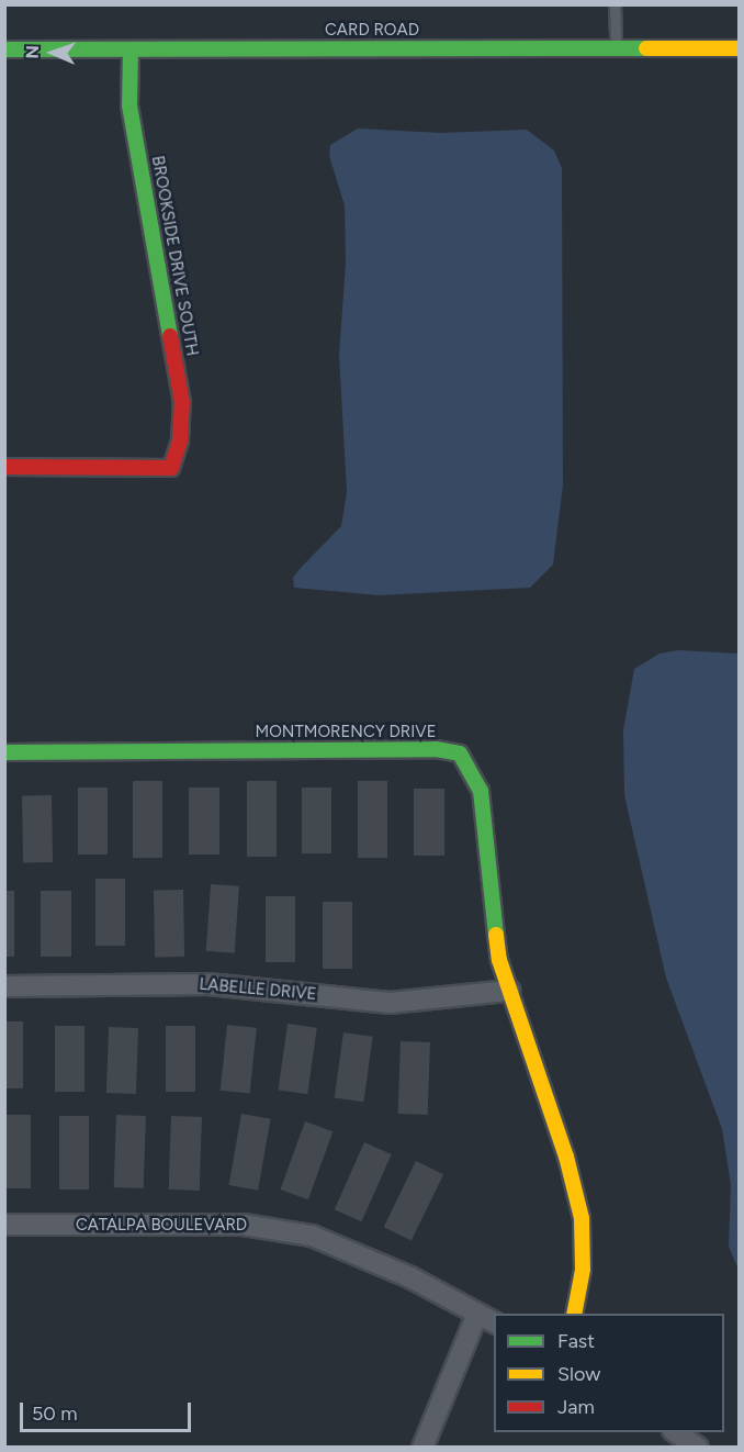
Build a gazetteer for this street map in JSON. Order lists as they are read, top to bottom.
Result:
{
  "streets": {
    "street": [
      "CARD ROAD",
      "BROOKSIDE DRIVE SOUTH",
      "MONTMORENCY DRIVE",
      "LABELLE DRIVE",
      "CATALPA BOULEVARD"
    ]
  },
  "crossings": [
    ["CARD ROAD", "BROOKSIDE DRIVE SOUTH"],
    ["MONTMORENCY DRIVE", "LABELLE DRIVE"]
  ],
  "legend": ["Fast", "Slow", "Jam"],
  "scale_bar": "50 m",
  "north": "left"
}
